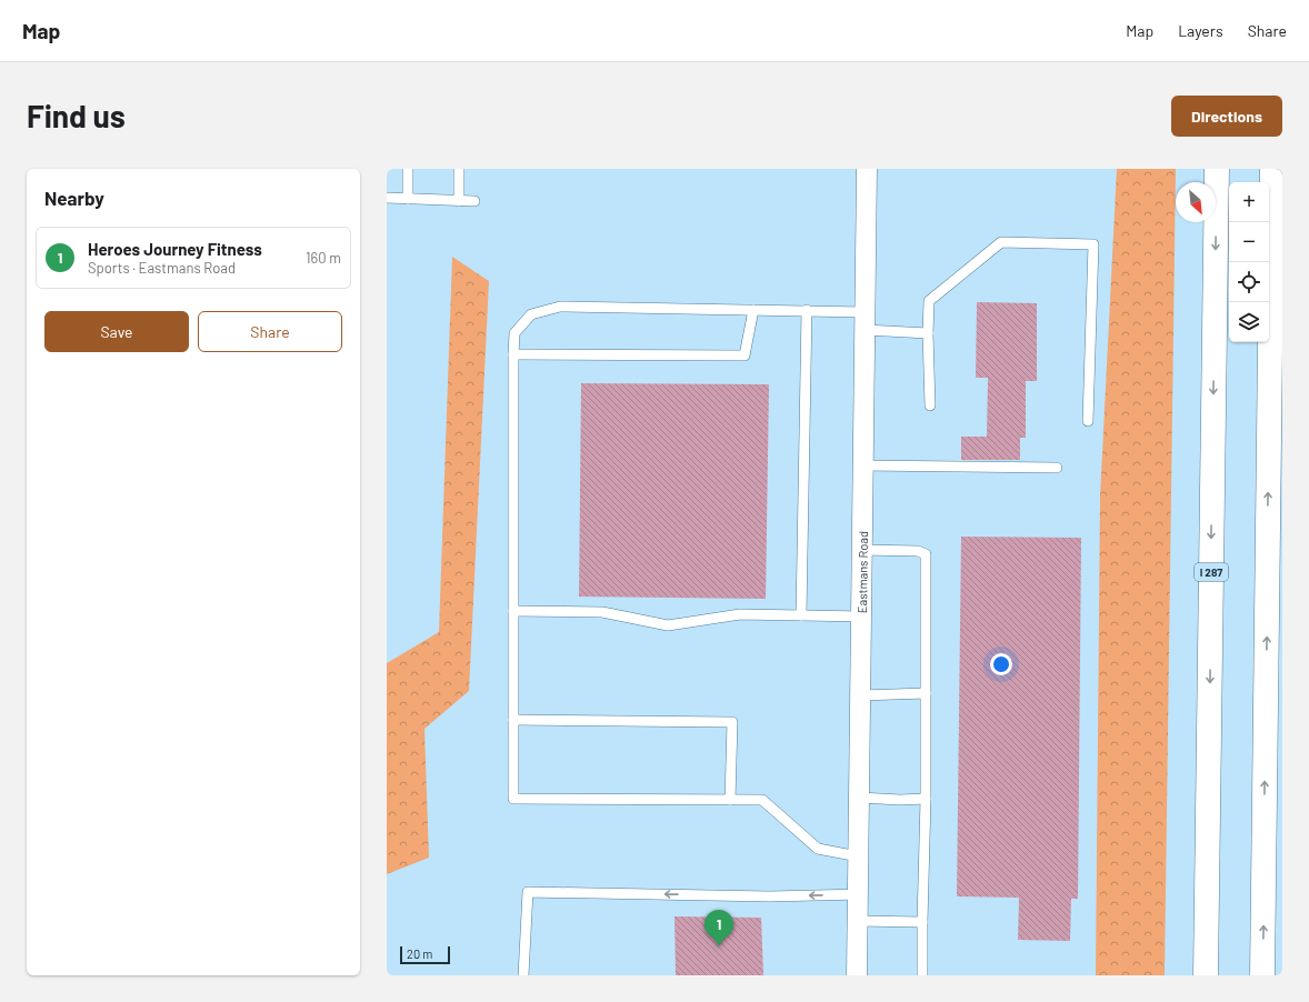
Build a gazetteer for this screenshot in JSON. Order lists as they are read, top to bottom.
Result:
{
  "streets": {
    "highway": ["I 287"],
    "street": ["Eastmans Road"]
  },
  "scale_bar": "20 m",
  "north": "bottom right",
  "page": {
    "header": "Map",
    "nav": ["Map", "Layers", "Share"],
    "buttons": [
      "Directions",
      ["Save", "Share"]
    ],
    "title": "Find us",
    "heading": "Nearby",
    "map_buttons": ["+", "−"],
    "list": [
      {
        "mark": "1",
        "name": "Heroes Journey Fitness",
        "note": "Sports · Eastmans Road",
        "value": "160 m"
      }
    ],
    "pins": "1",
    "scale": "20 m"
  }
}
